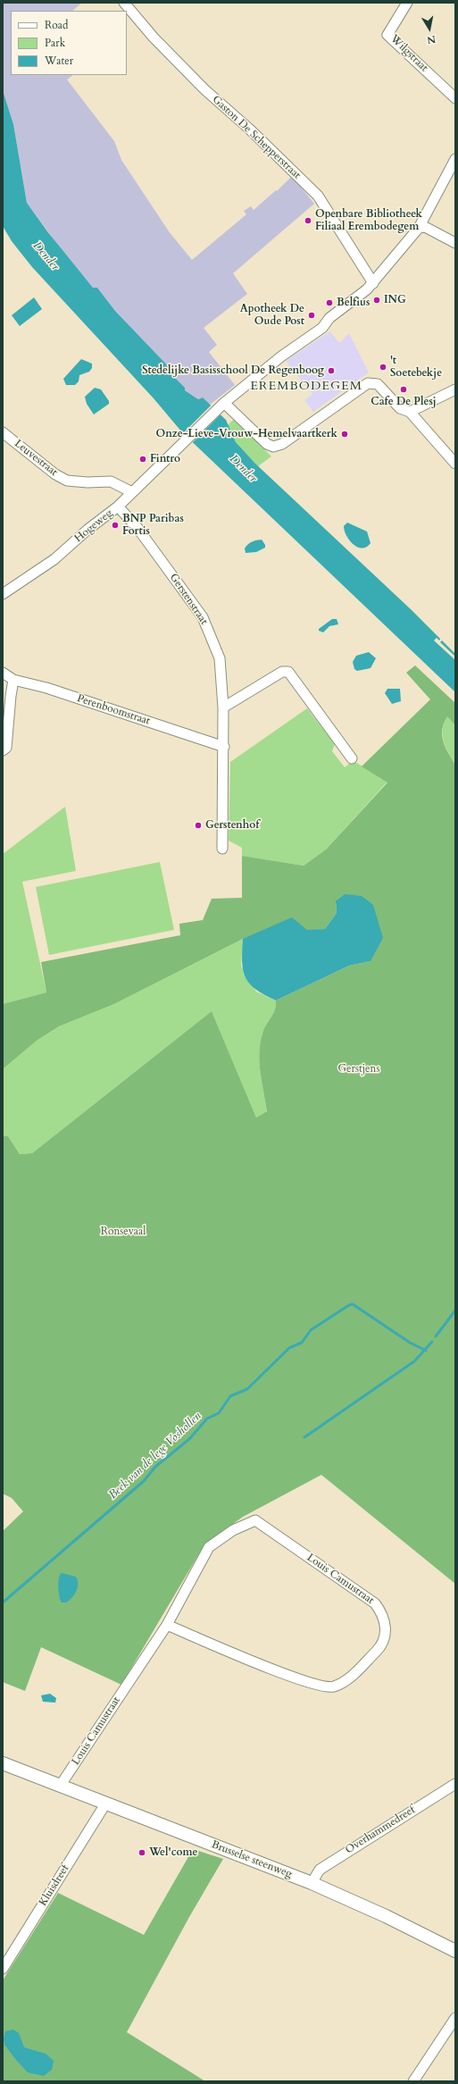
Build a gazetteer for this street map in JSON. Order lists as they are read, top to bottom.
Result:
{
  "streets": {
    "main road": ["Brusselse steenweg"],
    "street": [
      "Wilgstraat",
      "Gaston De Schepperstraat",
      "Leuvestraat",
      "Hogeweg",
      "Gerstenstraat",
      "Perenboomstraat",
      "Louis Camustraat",
      "Overhammedreef",
      "Kluisdreef"
    ]
  },
  "crossings": [
    ["Gaston De Schepperstraat", "Hogeweg"],
    ["Leuvestraat", "Hogeweg"],
    ["Hogeweg", "Gerstenstraat"],
    ["Gerstenstraat", "Perenboomstraat"],
    ["Louis Camustraat", "Brusselse steenweg"],
    ["Overhammedreef", "Brusselse steenweg"],
    ["Brusselse steenweg", "Kluisdreef"]
  ],
  "districts": ["EREMBODEGEM"],
  "water": ["Dender", "Beek van de lege Voshollen"],
  "parks": ["Gerstjens", "Ronsevaal"],
  "places": [
    "Openbare Bibliotheek Filiaal Erembodegem",
    "ING",
    "Belfius",
    "Apotheek De Oude Post",
    "'t Soetebekje",
    "Stedelijke Basisschool De Regenboog",
    "Cafe De Plesj",
    "Onze-Lieve-Vrouw-Hemelvaartkerk",
    "Fintro",
    "BNP Paribas Fortis",
    "Gerstenhof",
    "Wel'come"
  ],
  "legend": ["Road", "Park", "Water"],
  "north": "bottom"
}
